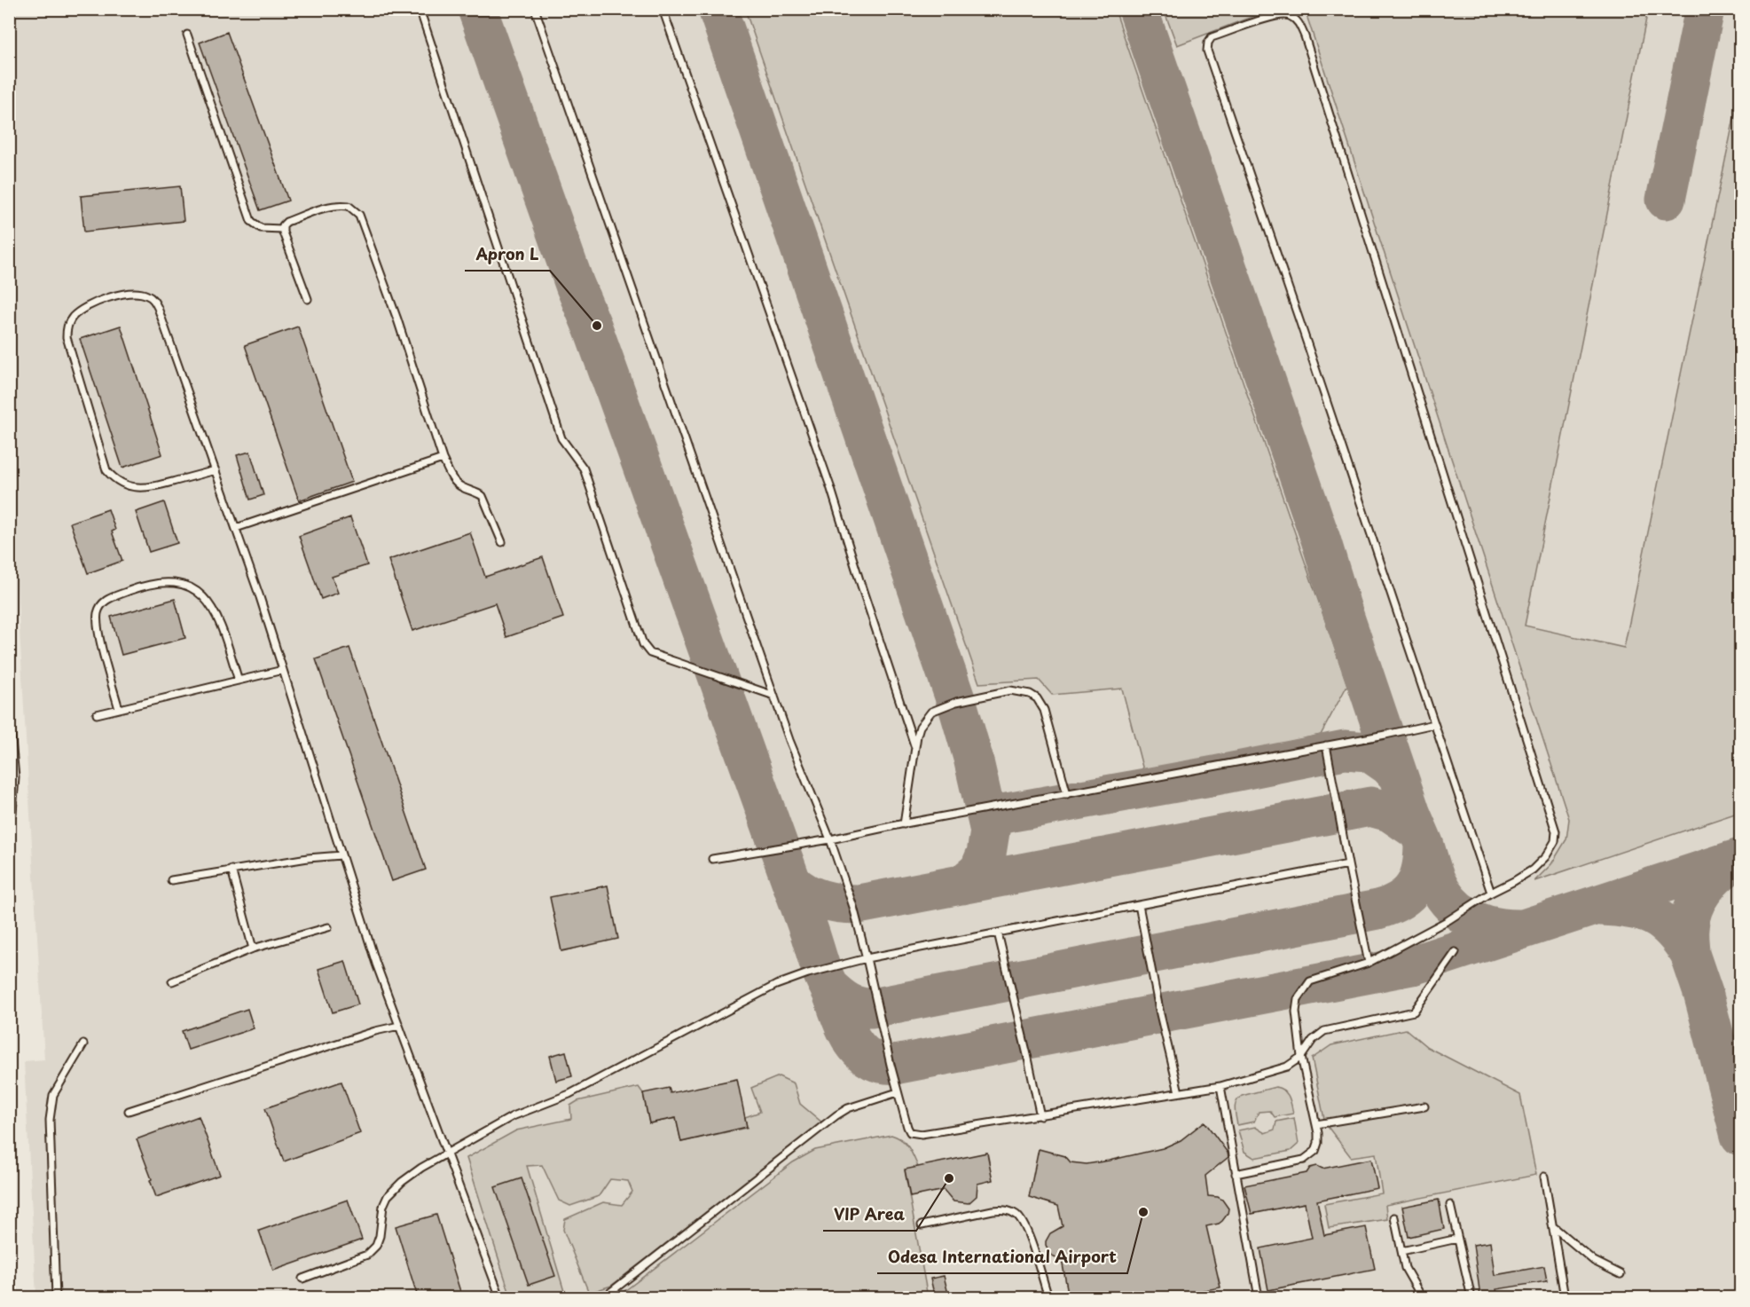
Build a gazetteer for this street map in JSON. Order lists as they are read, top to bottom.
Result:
{
  "places": ["Apron L", "VIP Area", "Odesa International Airport"]
}
